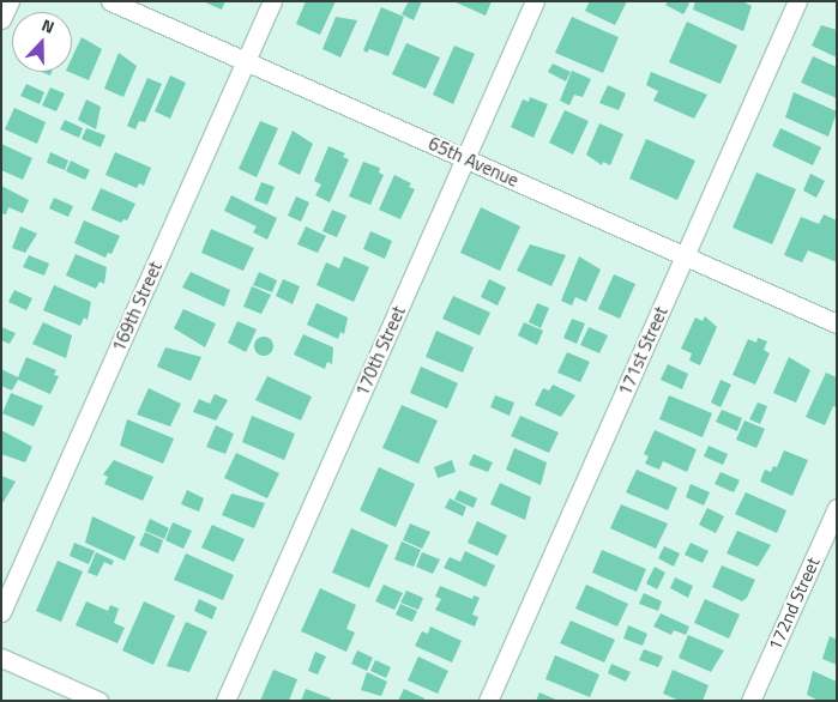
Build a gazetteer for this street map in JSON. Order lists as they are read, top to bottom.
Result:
{
  "streets": {
    "street": [
      "65th Avenue",
      "169th Street",
      "170th Street",
      "171st Street",
      "172nd Street"
    ]
  },
  "crossings": [
    ["65th Avenue", "169th Street"],
    ["65th Avenue", "170th Street"],
    ["65th Avenue", "171st Street"]
  ],
  "north": "top"
}
